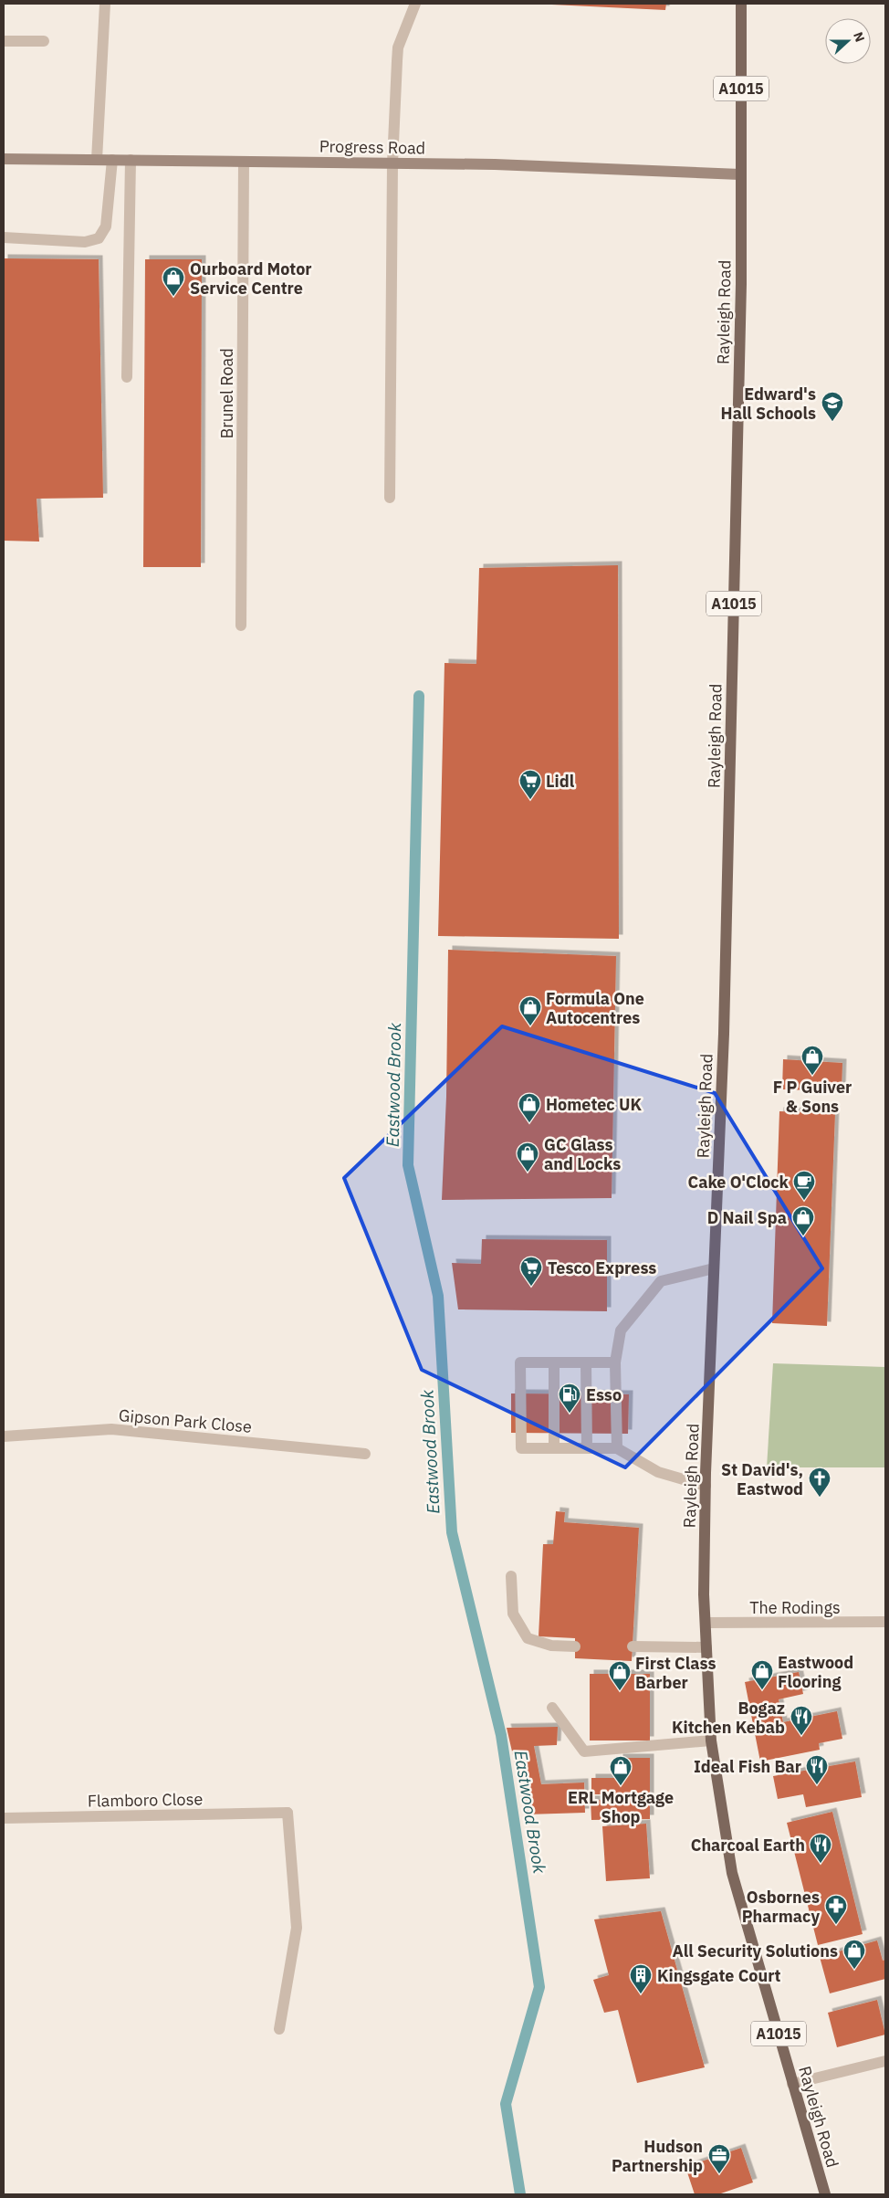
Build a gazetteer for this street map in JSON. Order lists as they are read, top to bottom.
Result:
{
  "streets": {
    "main road": ["A1015", "Rayleigh Road"],
    "street": [
      "Progress Road",
      "Brunel Road",
      "Gipson Park Close",
      "The Rodings",
      "Flamboro Close"
    ]
  },
  "crossings": [
    ["Progress Road", "Rayleigh Road"],
    ["Progress Road", "Brunel Road"],
    ["Rayleigh Road", "The Rodings"]
  ],
  "water": ["Eastwood Brook"],
  "places": {
    "shop": [
      "Ourboard Motor Service Centre",
      "Formula One Autocentres",
      "F P Guiver & Sons",
      "Hometec UK",
      "GC Glass and Locks",
      "D Nail Spa",
      "Eastwood Flooring",
      "First Class Barber",
      "ERL Mortgage Shop",
      "All Security Solutions"
    ],
    "school or university": ["Edward's Hall Schools"],
    "supermarket": ["Lidl", "Tesco Express"],
    "cafe": ["Cake O'Clock"],
    "fuel station": ["Esso"],
    "church": ["St David's, Eastwod"],
    "restaurant": ["Bogaz Kitchen Kebab", "Ideal Fish Bar", "Charcoal Earth"],
    "pharmacy": ["Osbornes Pharmacy"],
    "building": ["Kingsgate Court"],
    "office": ["Hudson Partnership"]
  },
  "north": "right"
}
